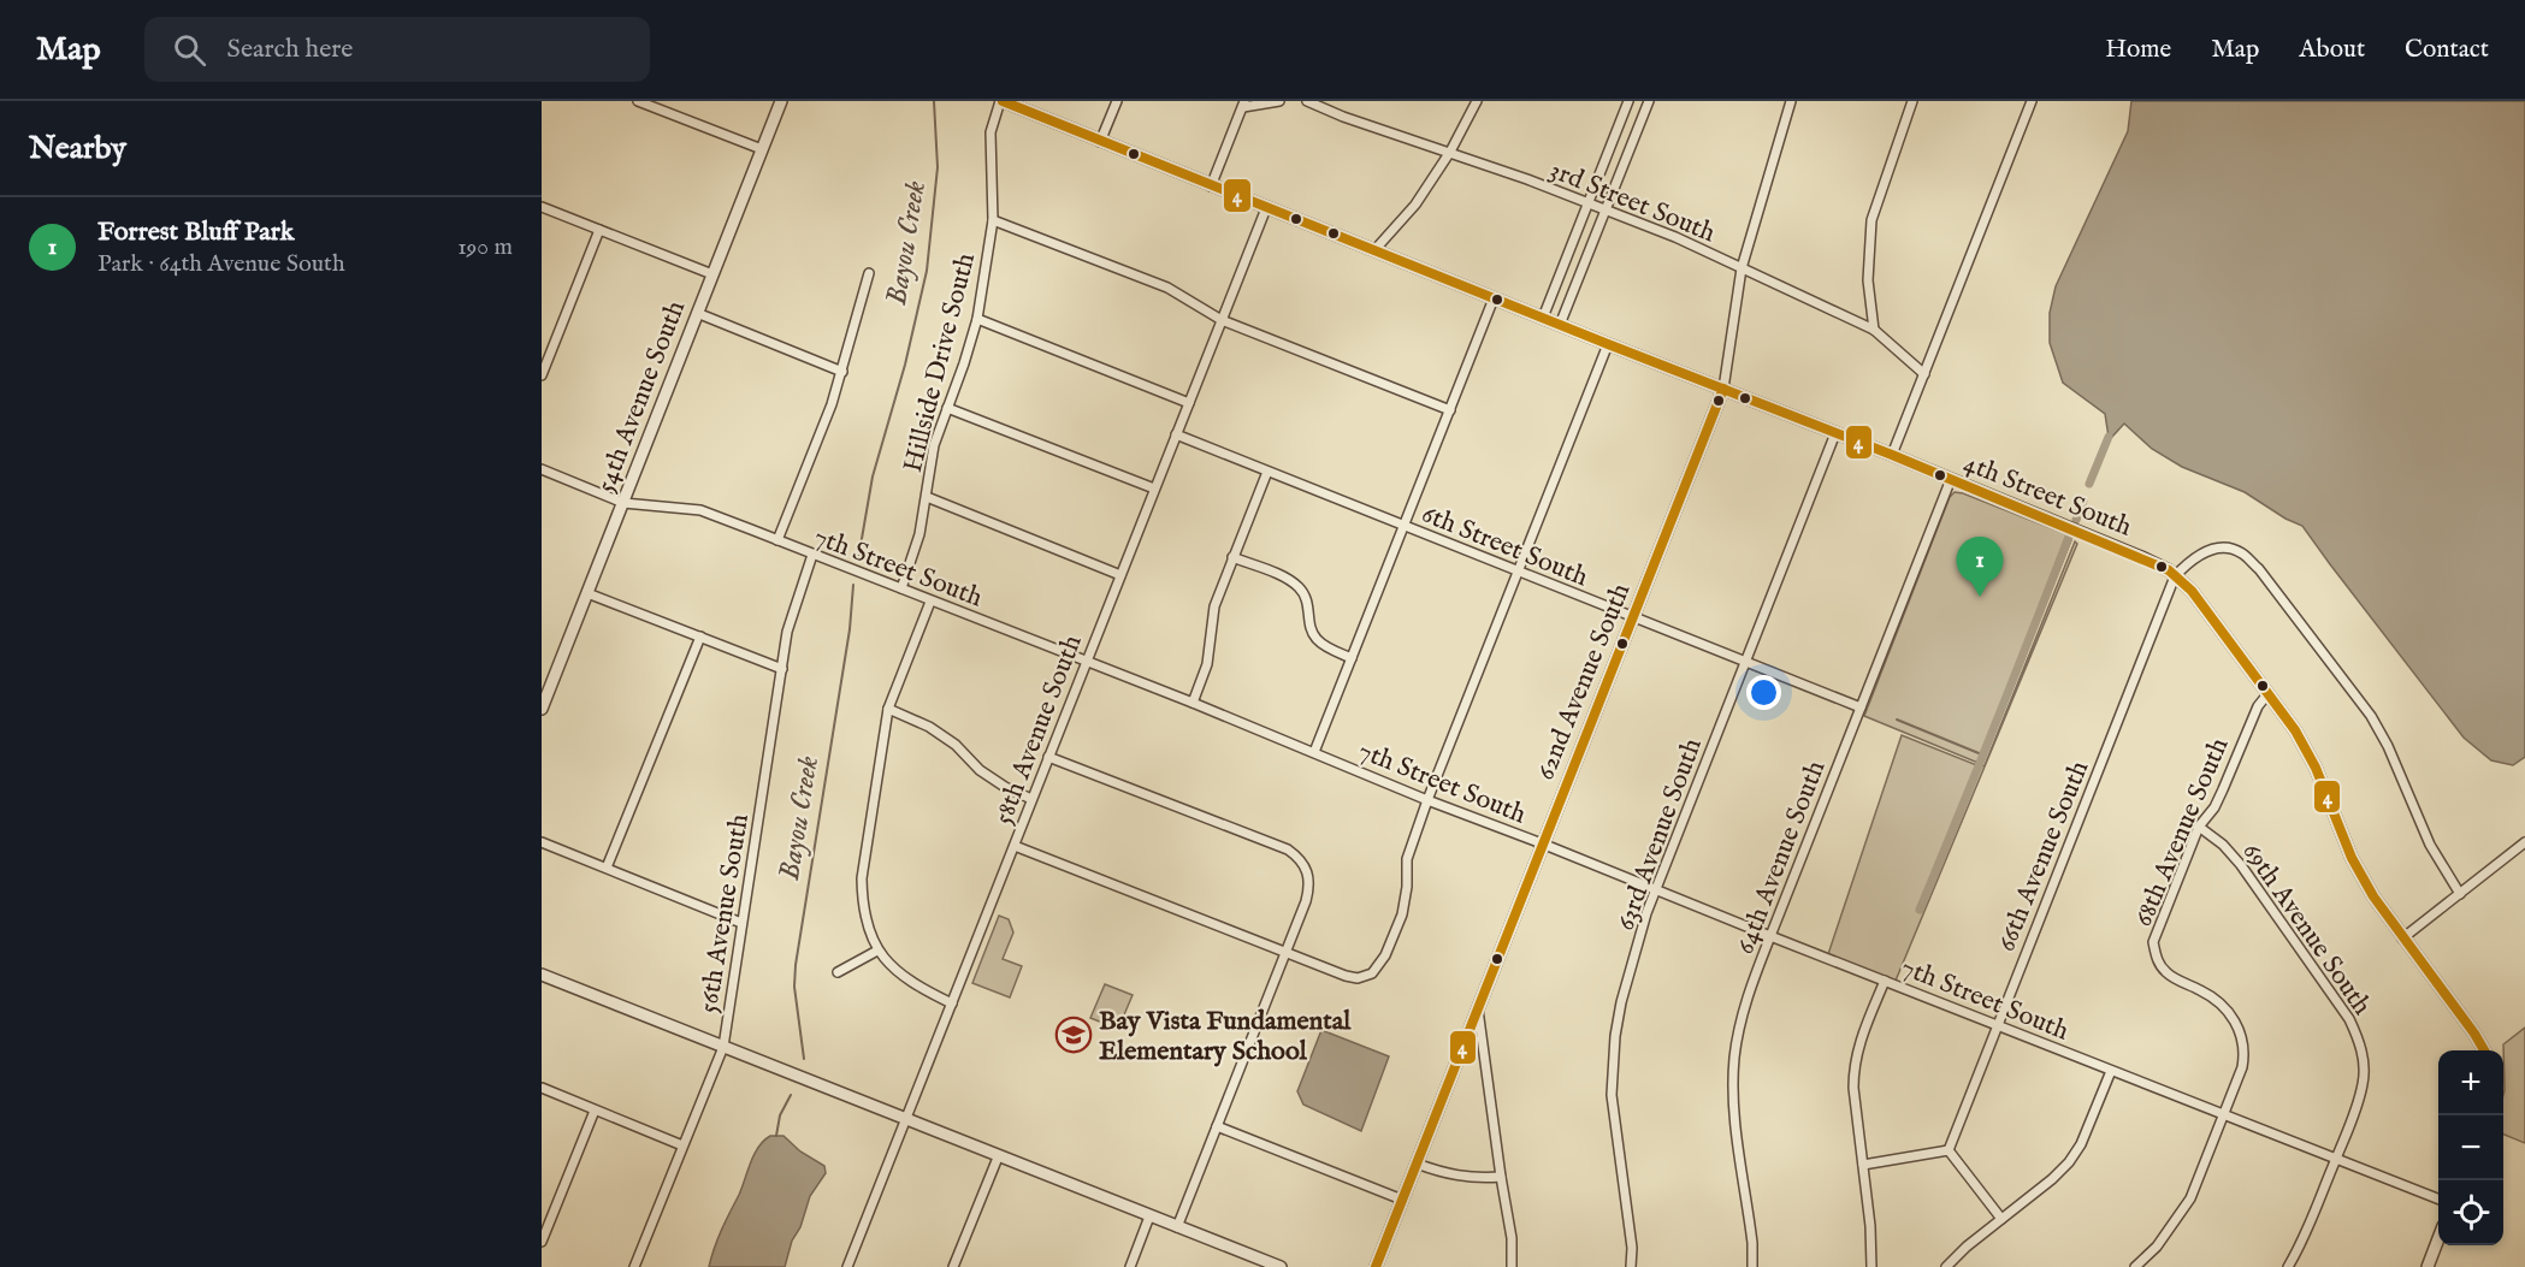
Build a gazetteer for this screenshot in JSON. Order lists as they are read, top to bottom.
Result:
{
  "streets": {
    "street": [
      "3rd Street South",
      "Hillside Drive South",
      "54th Avenue South",
      "4th Street South",
      "6th Street South",
      "7th Street South",
      "62nd Avenue South",
      "58th Avenue South",
      "68th Avenue South",
      "63rd Avenue South",
      "66th Avenue South",
      "64th Avenue South",
      "56th Avenue South",
      "69th Avenue South"
    ]
  },
  "crossings": [
    ["3rd Street South", "62nd Avenue South"],
    ["Hillside Drive South", "4th Street South"],
    ["Hillside Drive South", "7th Street South"],
    ["54th Avenue South", "7th Street South"],
    ["4th Street South", "62nd Avenue South"],
    ["4th Street South", "58th Avenue South"],
    ["4th Street South", "68th Avenue South"],
    ["4th Street South", "63rd Avenue South"],
    ["4th Street South", "66th Avenue South"],
    ["4th Street South", "64th Avenue South"],
    ["6th Street South", "62nd Avenue South"],
    ["6th Street South", "58th Avenue South"],
    ["6th Street South", "63rd Avenue South"],
    ["6th Street South", "64th Avenue South"],
    ["7th Street South", "62nd Avenue South"],
    ["7th Street South", "58th Avenue South"],
    ["7th Street South", "68th Avenue South"],
    ["7th Street South", "63rd Avenue South"],
    ["7th Street South", "66th Avenue South"],
    ["7th Street South", "64th Avenue South"],
    ["7th Street South", "56th Avenue South"],
    ["7th Street South", "69th Avenue South"],
    ["68th Avenue South", "69th Avenue South"]
  ],
  "water": ["Bayou Creek"],
  "places": {
    "school or university": ["Bay Vista Fundamental Elementary School"]
  },
  "lines": ["transit line 4"],
  "page": {
    "header": "Map",
    "search": "Search here",
    "nav": [
      "Home",
      "Map",
      "About",
      "Contact"
    ],
    "heading": "Nearby",
    "list": [
      {
        "mark": "1",
        "name": "Forrest Bluff Park",
        "note": "Park · 64th Avenue South",
        "value": "190 m"
      }
    ],
    "pins": "1",
    "map_buttons": ["+", "−"]
  }
}
